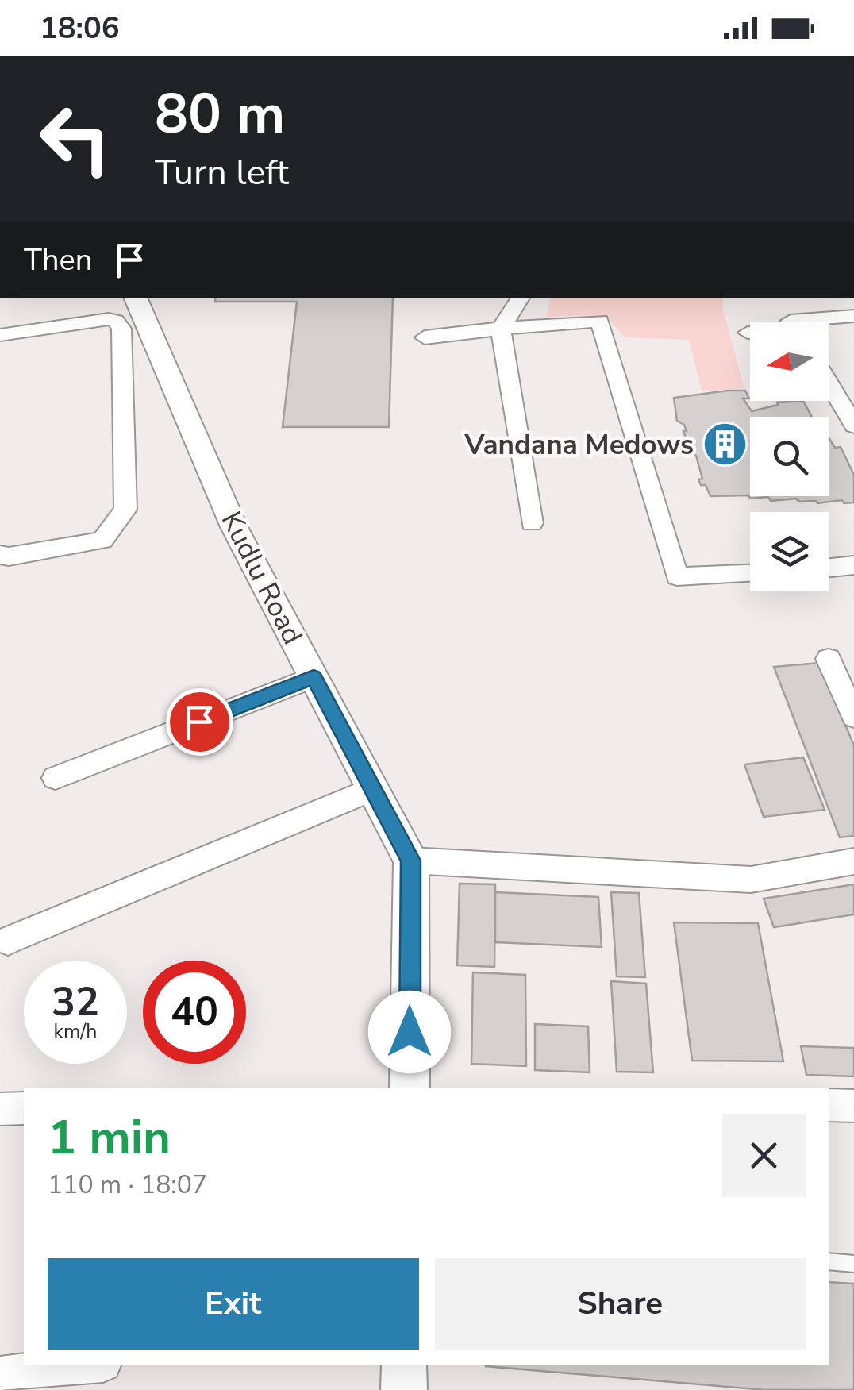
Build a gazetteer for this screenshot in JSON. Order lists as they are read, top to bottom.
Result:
{
  "streets": {
    "street": ["Kudlu Road"]
  },
  "places": {
    "building": ["Vandana Medows"]
  },
  "north": "left",
  "page": {
    "status": "18:06",
    "turn": ["80 m", "Turn left"],
    "then": "Then",
    "speed": "32 km/h",
    "limit": "40",
    "heading": ["1 min", "110 m · 18:07"],
    "buttons": ["Exit", "Share"]
  }
}
